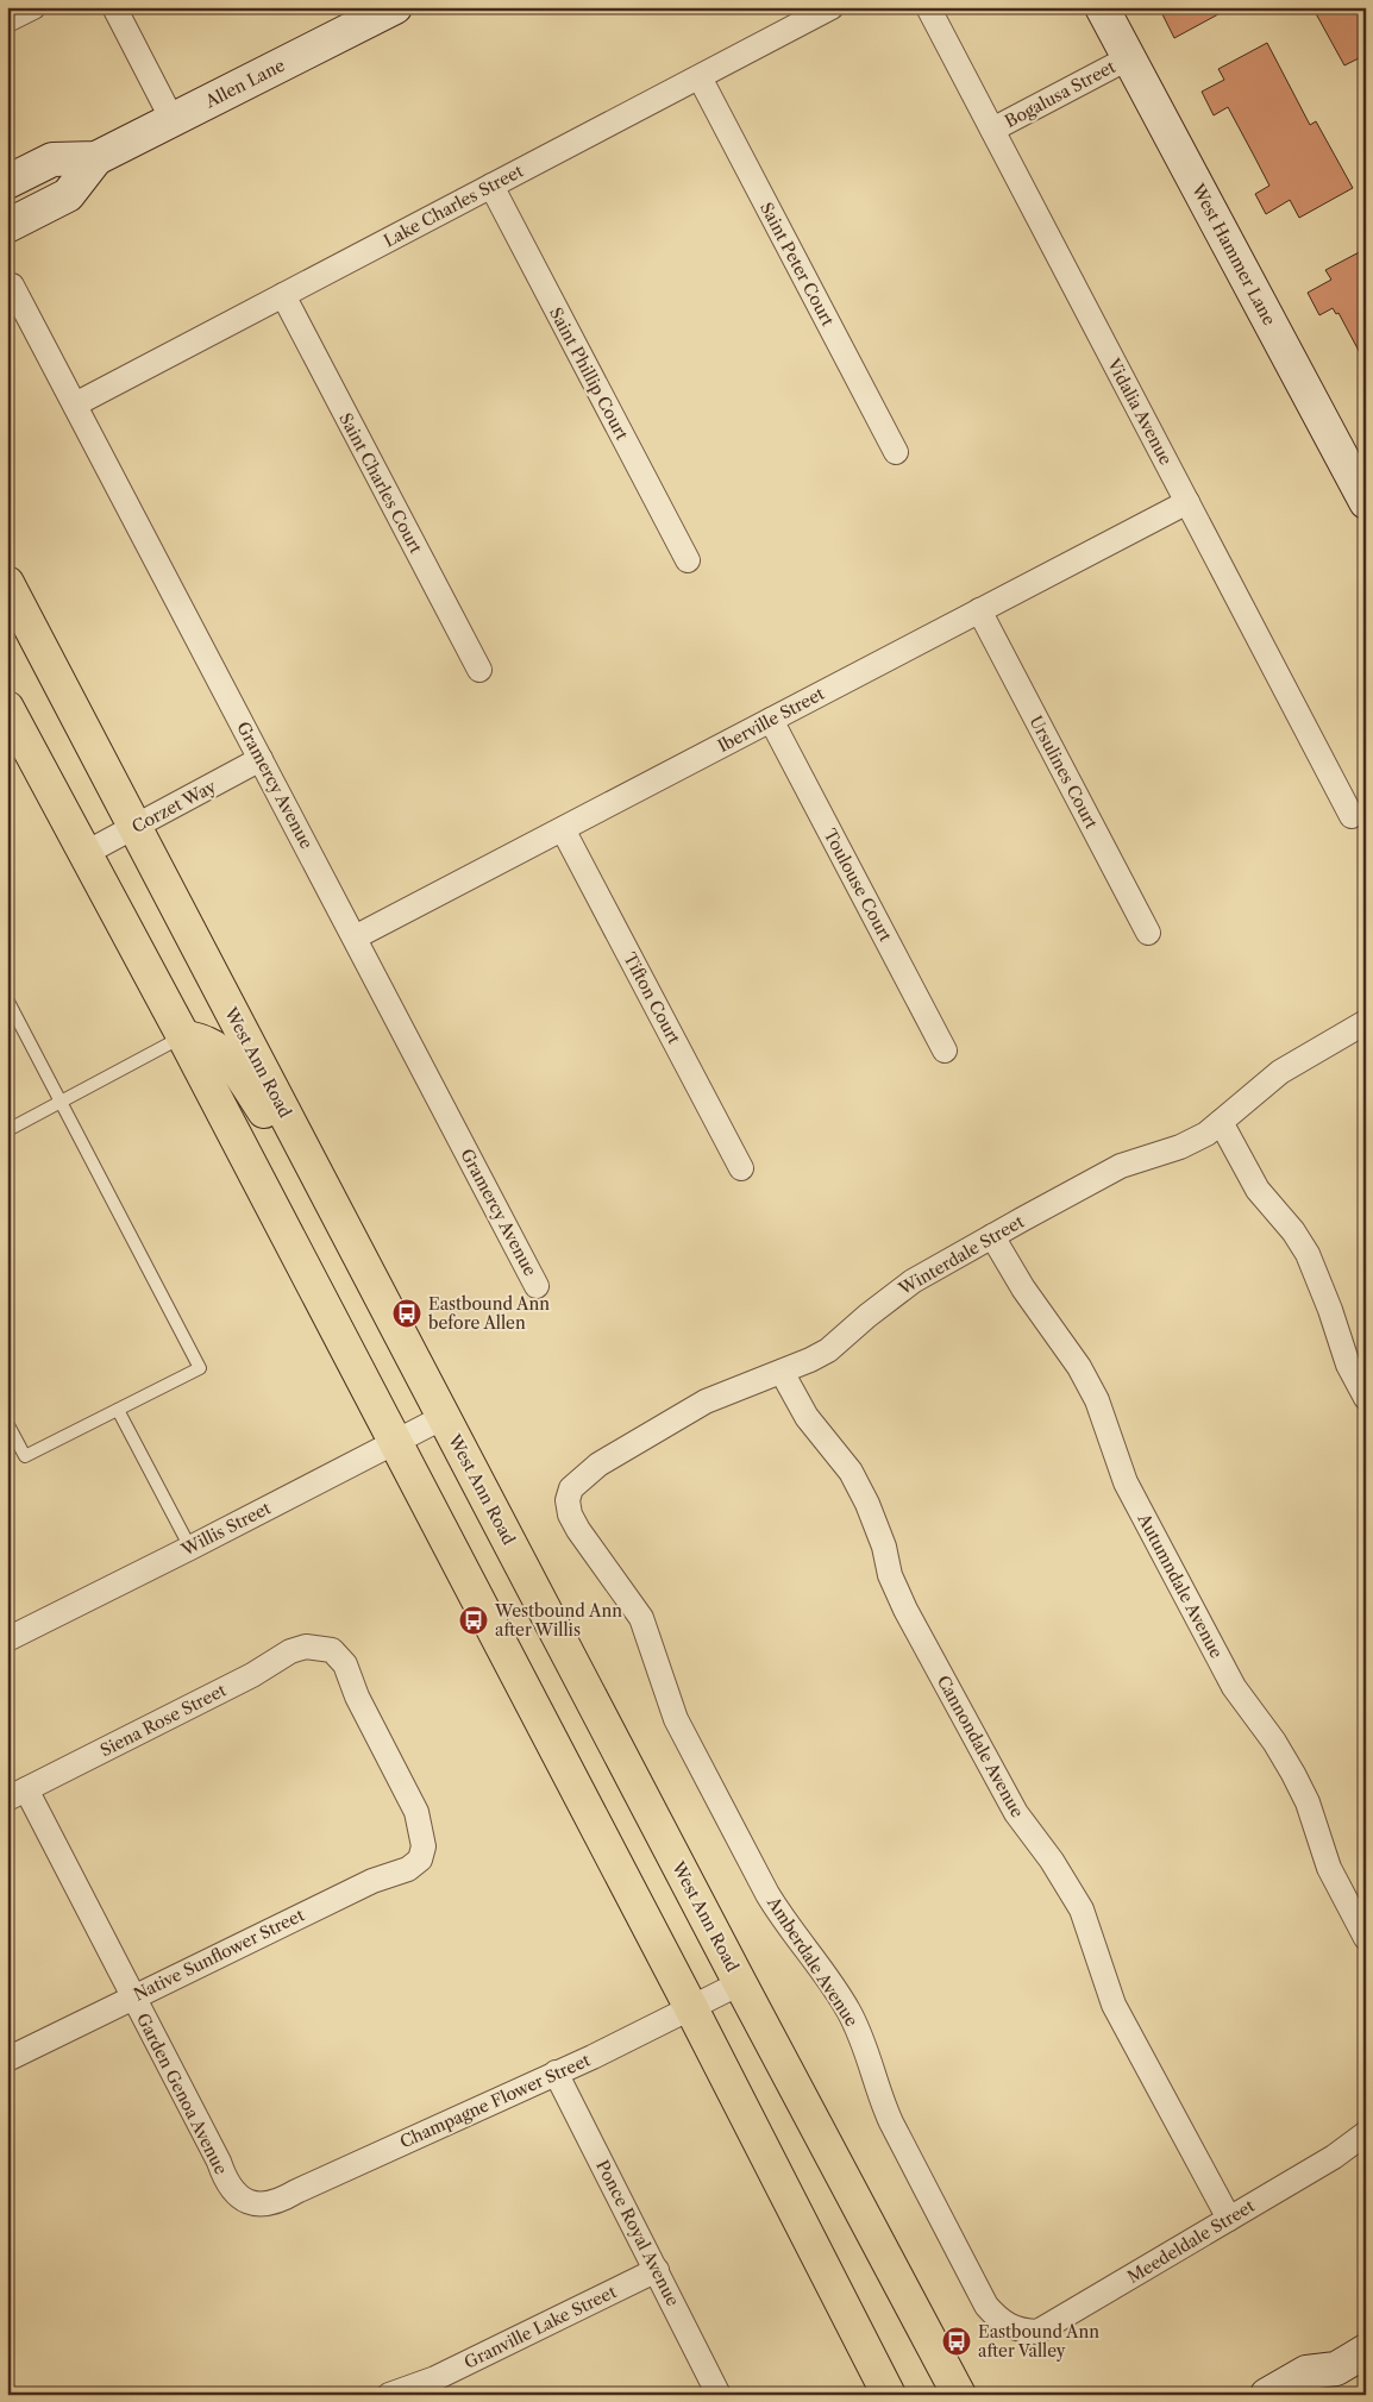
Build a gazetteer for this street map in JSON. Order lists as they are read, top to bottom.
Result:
{
  "streets": {
    "main road": ["West Ann Road"],
    "street": [
      "Allen Lane",
      "Bogalusa Street",
      "Lake Charles Street",
      "West Hammer Lane",
      "Saint Peter Court",
      "Saint Phillip Court",
      "Vidalia Avenue",
      "Saint Charles Court",
      "Iberville Street",
      "Ursulines Court",
      "Gramercy Avenue",
      "Corzet Way",
      "Toulouse Court",
      "Tifton Court",
      "Winterdale Street",
      "Willis Street",
      "Autumndale Avenue",
      "Siena Rose Street",
      "Cannondale Avenue",
      "Native Sunflower Street",
      "Amberdale Avenue",
      "Garden Genoa Avenue",
      "Champagne Flower Street",
      "Ponce Royal Avenue",
      "Meedeldale Street",
      "Granville Lake Street"
    ]
  },
  "crossings": [
    ["Bogalusa Street", "West Hammer Lane"],
    ["Bogalusa Street", "Vidalia Avenue"],
    ["Lake Charles Street", "Saint Peter Court"],
    ["Lake Charles Street", "Saint Phillip Court"],
    ["Lake Charles Street", "Saint Charles Court"],
    ["Lake Charles Street", "Gramercy Avenue"],
    ["Vidalia Avenue", "Iberville Street"],
    ["Iberville Street", "Ursulines Court"],
    ["Iberville Street", "Gramercy Avenue"],
    ["Iberville Street", "Toulouse Court"],
    ["Iberville Street", "Tifton Court"],
    ["Gramercy Avenue", "Corzet Way"],
    ["Corzet Way", "West Ann Road"],
    ["West Ann Road", "Willis Street"],
    ["West Ann Road", "Champagne Flower Street"],
    ["Winterdale Street", "Autumndale Avenue"],
    ["Winterdale Street", "Cannondale Avenue"],
    ["Winterdale Street", "Amberdale Avenue"],
    ["Siena Rose Street", "Native Sunflower Street"],
    ["Siena Rose Street", "Garden Genoa Avenue"],
    ["Cannondale Avenue", "Meedeldale Street"],
    ["Native Sunflower Street", "Garden Genoa Avenue"],
    ["Amberdale Avenue", "Meedeldale Street"],
    ["Garden Genoa Avenue", "Champagne Flower Street"],
    ["Champagne Flower Street", "Ponce Royal Avenue"],
    ["Ponce Royal Avenue", "Granville Lake Street"]
  ],
  "places": {
    "bus stop": ["Eastbound Ann before Allen", "Westbound Ann after Willis", "Eastbound Ann after Valley"]
  }
}
